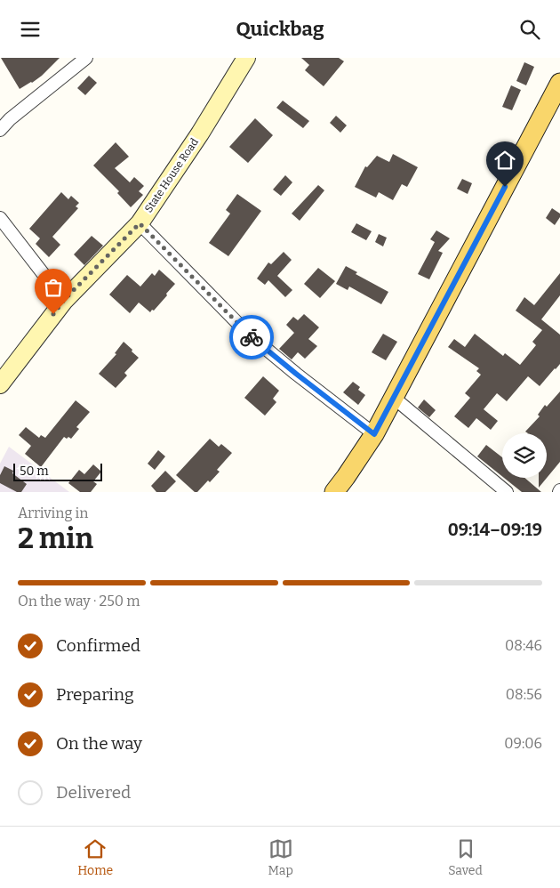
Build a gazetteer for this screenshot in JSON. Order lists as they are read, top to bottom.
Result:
{
  "streets": {
    "main road": ["State House Road"]
  },
  "scale_bar": "50 m",
  "page": {
    "header": "Quickbag",
    "scale": "50 m",
    "heading": ["2 min", "Arriving in", "09:14–09:19"],
    "bar": "On the way · 250 m",
    "list": [
      ["Confirmed", "08:46"],
      ["Preparing", "08:56"],
      ["On the way", "09:06"],
      "Delivered"
    ],
    "tabs": ["Home", "Map", "Saved"]
  }
}
